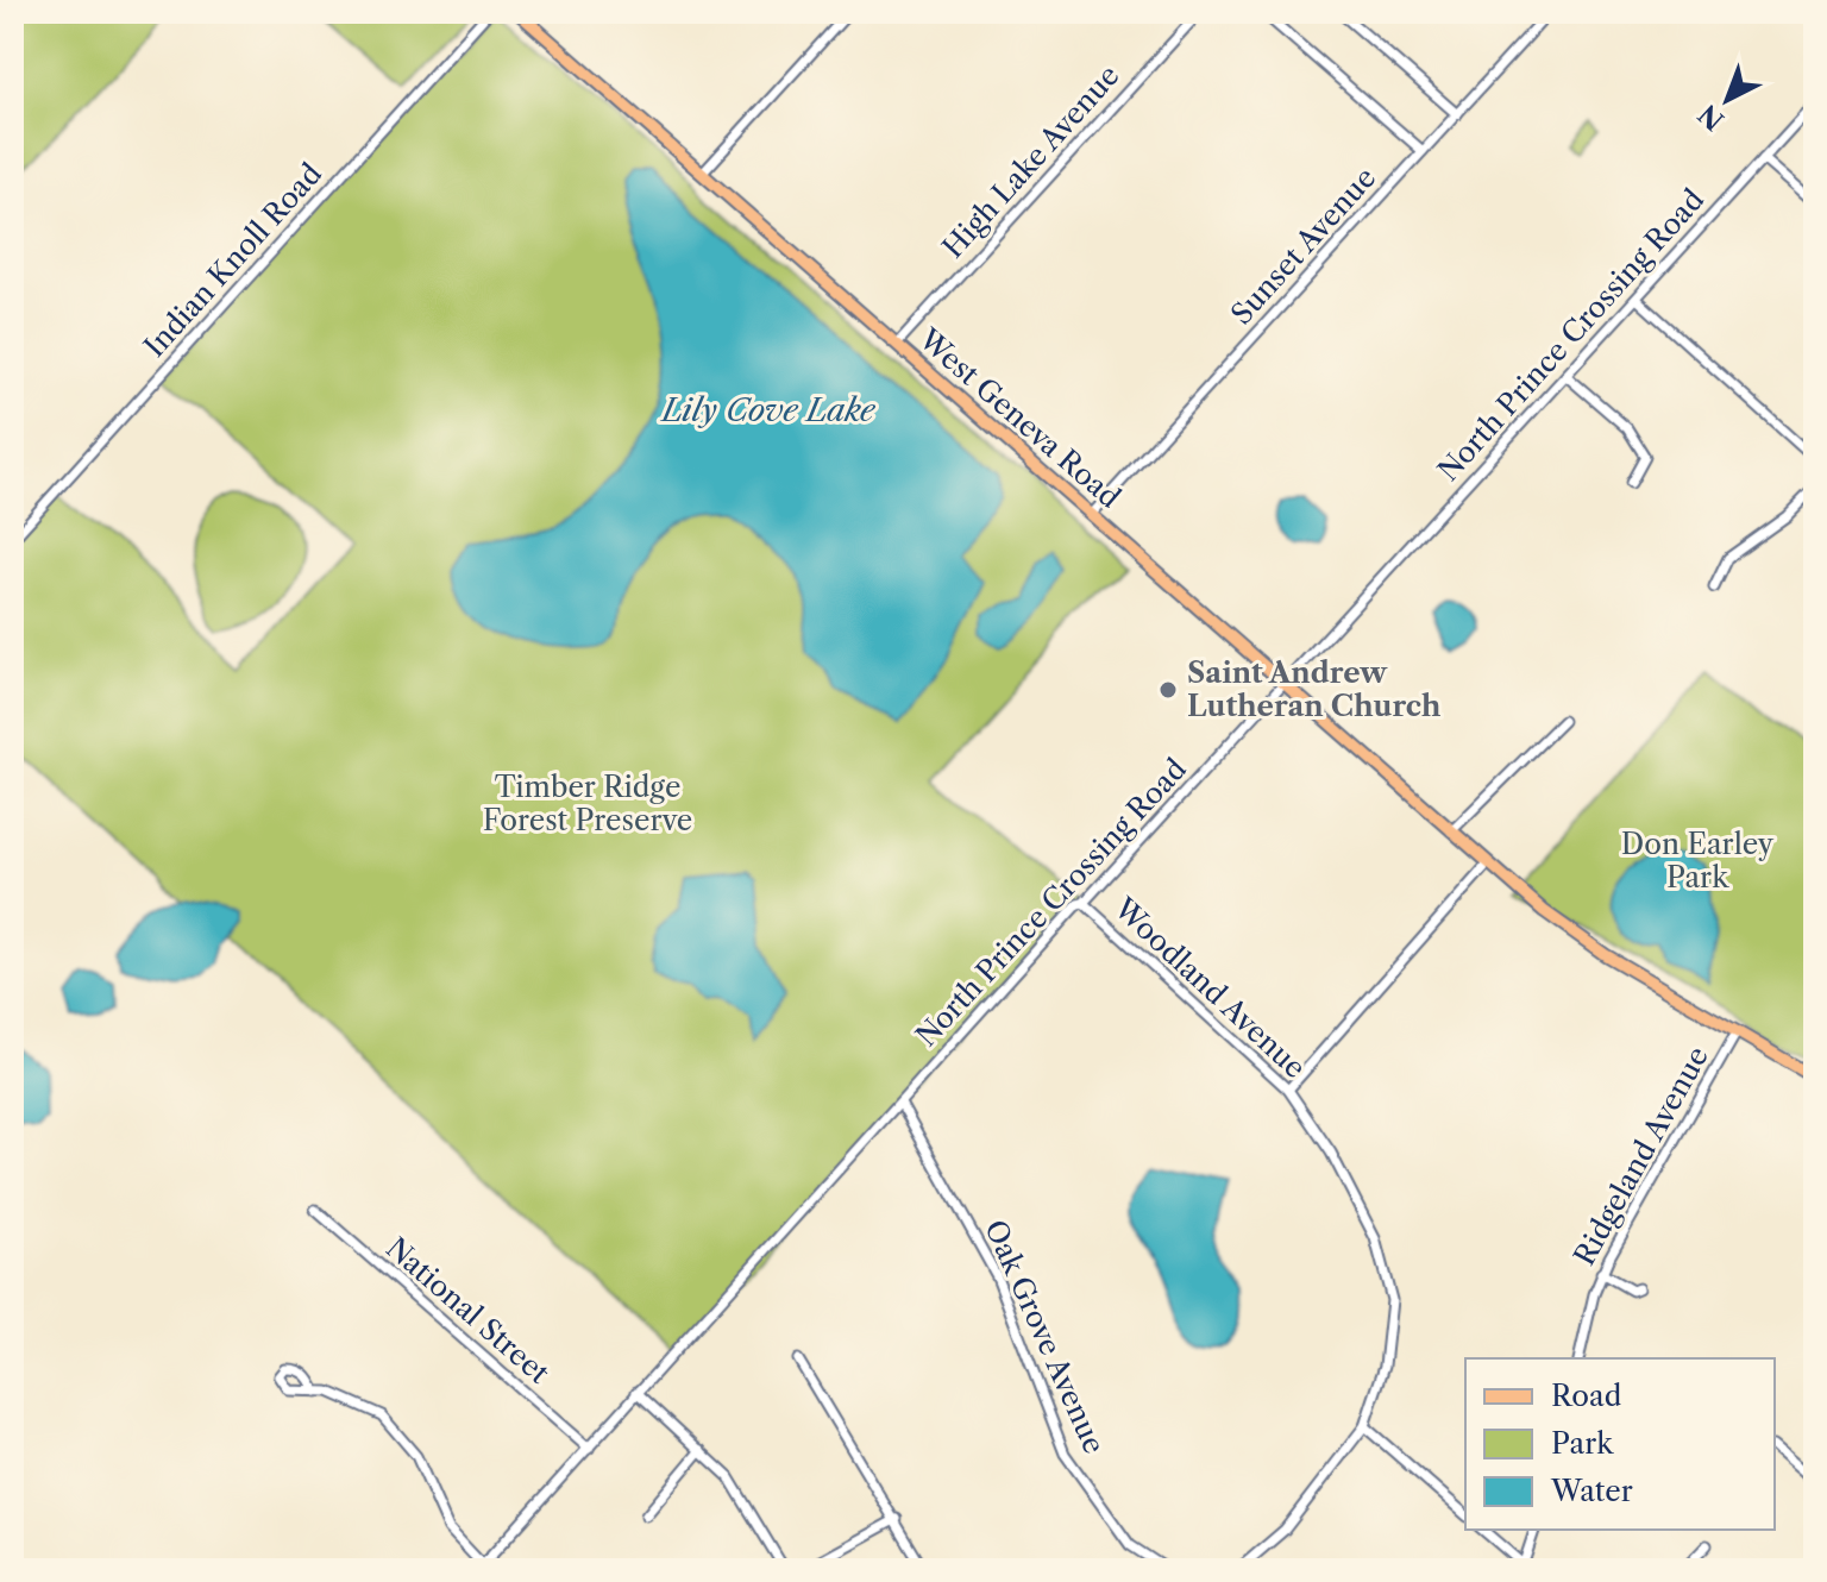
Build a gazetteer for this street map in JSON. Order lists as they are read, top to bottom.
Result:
{
  "streets": {
    "main road": ["West Geneva Road"],
    "street": [
      "High Lake Avenue",
      "Sunset Avenue",
      "Indian Knoll Road",
      "North Prince Crossing Road",
      "Woodland Avenue",
      "Ridgeland Avenue",
      "National Street",
      "Oak Grove Avenue"
    ]
  },
  "crossings": [
    ["High Lake Avenue", "West Geneva Road"],
    ["Sunset Avenue", "West Geneva Road"],
    ["North Prince Crossing Road", "West Geneva Road"],
    ["North Prince Crossing Road", "Woodland Avenue"],
    ["North Prince Crossing Road", "National Street"],
    ["North Prince Crossing Road", "Oak Grove Avenue"],
    ["West Geneva Road", "Ridgeland Avenue"]
  ],
  "water": ["Lily Cove Lake"],
  "parks": ["Timber Ridge Forest Preserve", "Don Earley Park"],
  "places": ["Saint Andrew Lutheran Church"],
  "legend": ["Road", "Park", "Water"],
  "north": "bottom left"
}
